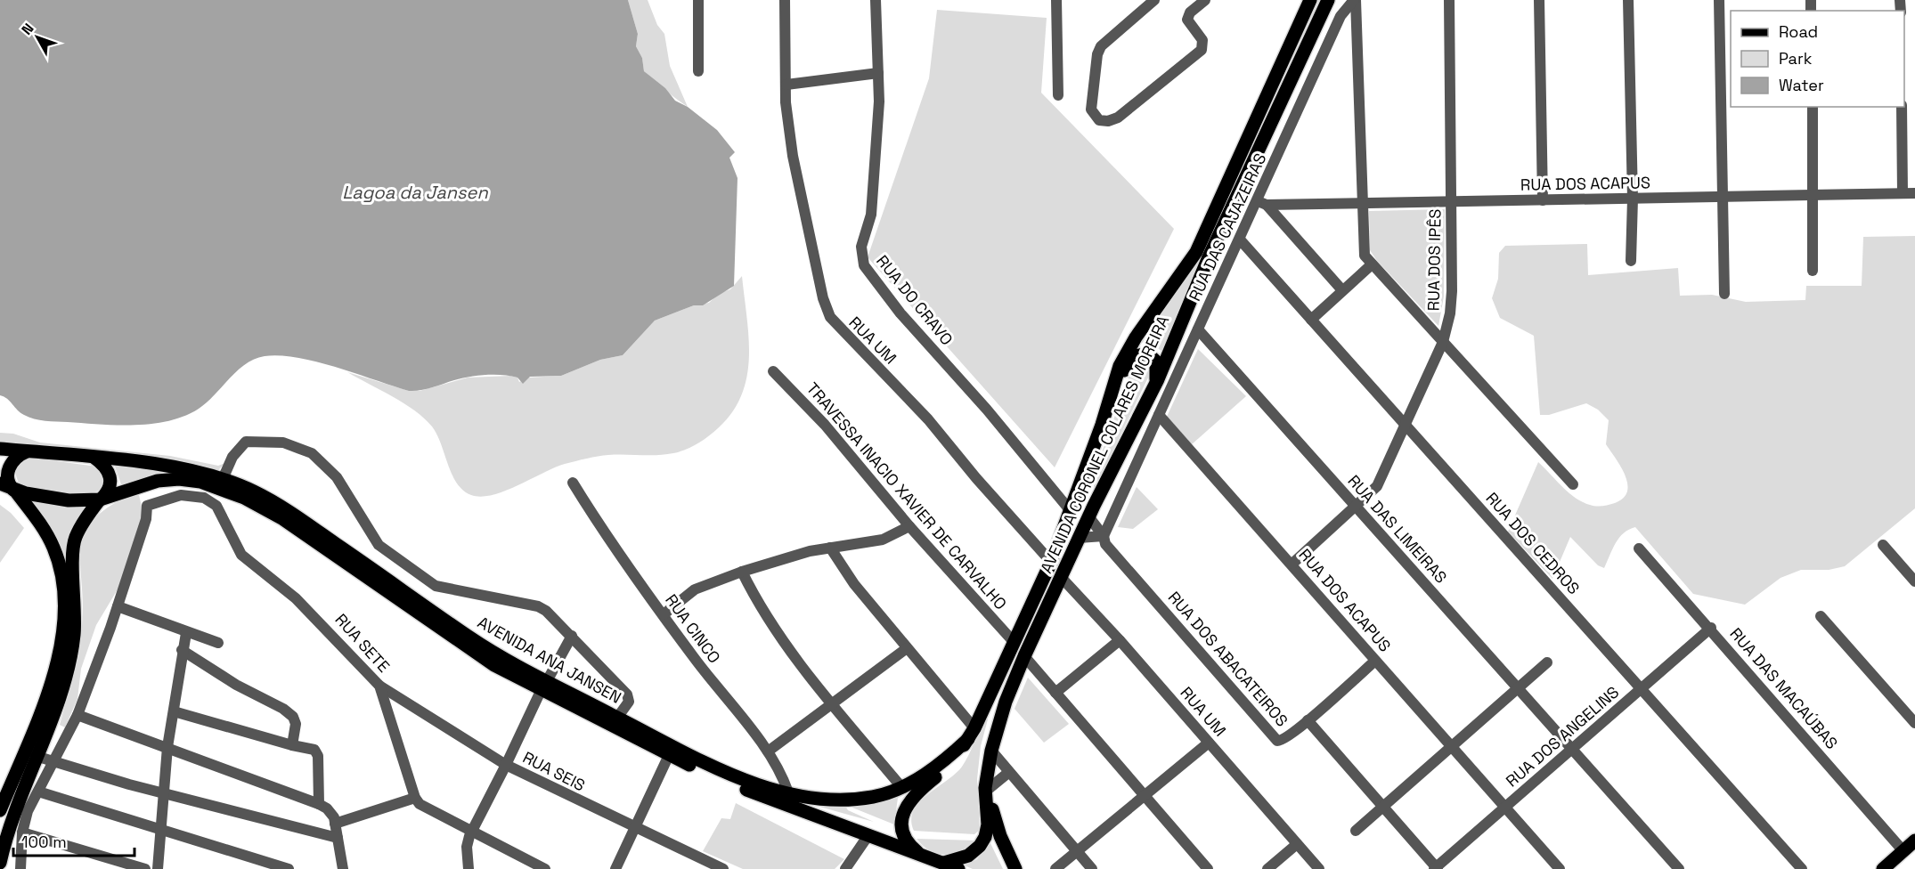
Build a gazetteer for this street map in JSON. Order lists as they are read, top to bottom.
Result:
{
  "streets": {
    "main road": ["AVENIDA CORONEL COLARES MOREIRA", "AVENIDA ANA JANSEN"],
    "street": [
      "RUA DOS ACAPUS",
      "RUA DAS CAJAZEIRAS",
      "RUA DOS IPÊS",
      "RUA DO CRAVO",
      "RUA UM",
      "TRAVESSA INACIO XAVIER DE CARVALHO",
      "RUA DAS LIMEIRAS",
      "RUA DOS CEDROS",
      "RUA CINCO",
      "RUA SETE",
      "RUA DOS ABACATEIROS",
      "RUA DAS MACAÚBAS",
      "RUA DOS ANGELINS",
      "RUA SEIS"
    ]
  },
  "crossings": [
    ["RUA DOS ACAPUS", "RUA DAS CAJAZEIRAS"],
    ["RUA DOS ACAPUS", "RUA DOS IPÊS"],
    ["RUA DOS ACAPUS", "RUA DOS ANGELINS"],
    ["RUA DAS CAJAZEIRAS", "RUA DAS LIMEIRAS"],
    ["RUA DAS CAJAZEIRAS", "RUA DOS CEDROS"],
    ["RUA DAS CAJAZEIRAS", "RUA DOS ABACATEIROS"],
    ["RUA DOS IPÊS", "RUA DAS LIMEIRAS"],
    ["RUA DOS IPÊS", "RUA DOS CEDROS"],
    ["RUA DO CRAVO", "AVENIDA CORONEL COLARES MOREIRA"],
    ["RUA UM", "AVENIDA CORONEL COLARES MOREIRA"],
    ["AVENIDA CORONEL COLARES MOREIRA", "TRAVESSA INACIO XAVIER DE CARVALHO"],
    ["AVENIDA CORONEL COLARES MOREIRA", "RUA DOS ABACATEIROS"],
    ["AVENIDA CORONEL COLARES MOREIRA", "AVENIDA ANA JANSEN"],
    ["RUA DAS LIMEIRAS", "RUA DOS ANGELINS"],
    ["RUA DOS CEDROS", "RUA DOS ANGELINS"],
    ["RUA CINCO", "AVENIDA ANA JANSEN"],
    ["RUA SETE", "RUA SEIS"],
    ["RUA DOS ABACATEIROS", "RUA DOS ANGELINS"],
    ["RUA DAS MACAÚBAS", "RUA DOS ANGELINS"]
  ],
  "water": ["Lagoa da Jansen"],
  "legend": ["Road", "Park", "Water"],
  "scale_bar": "100 m",
  "north": "top left"
}
